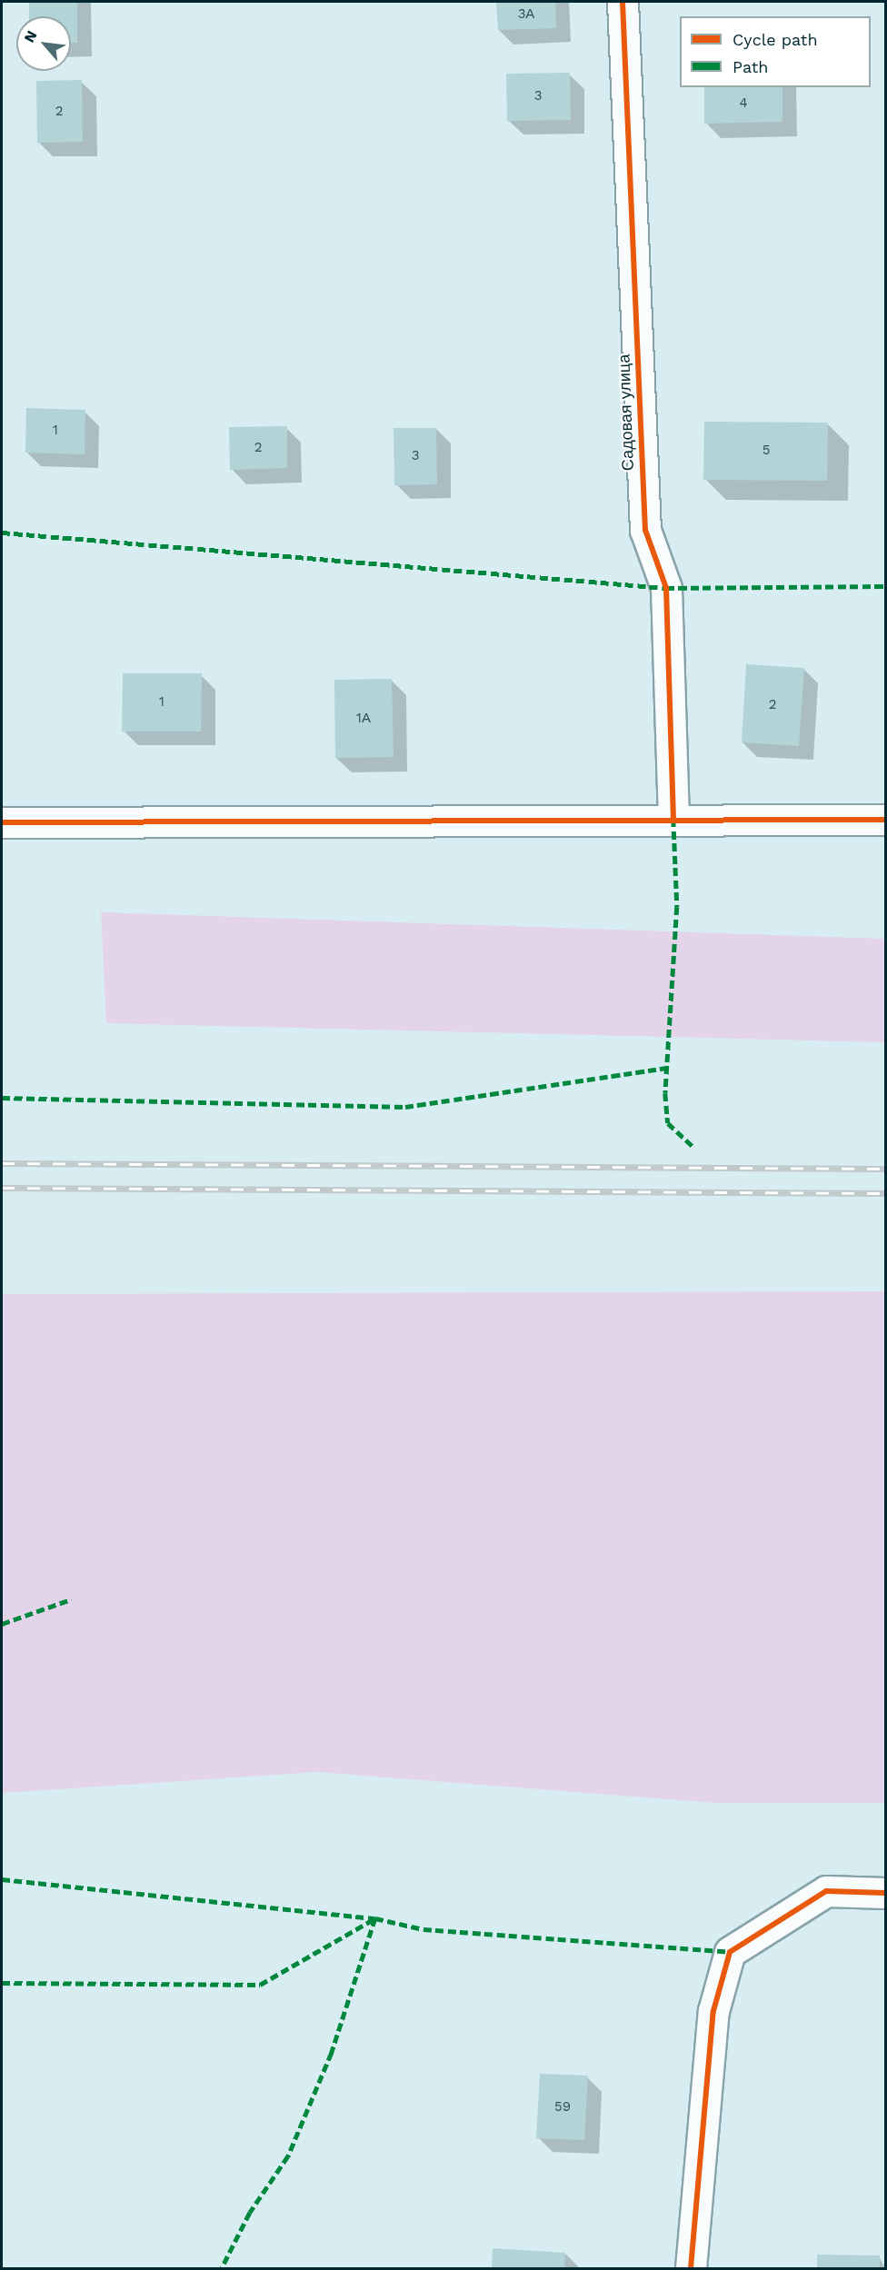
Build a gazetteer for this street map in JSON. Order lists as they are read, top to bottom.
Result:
{
  "streets": {
    "street": ["Садовая улица"]
  },
  "house_numbers": [
    "3А",
    "3",
    "4",
    "2",
    "1",
    "2",
    "5",
    "3",
    "1",
    "2",
    "1А",
    "59"
  ],
  "legend": ["Cycle path", "Path"],
  "north": "top left"
}
